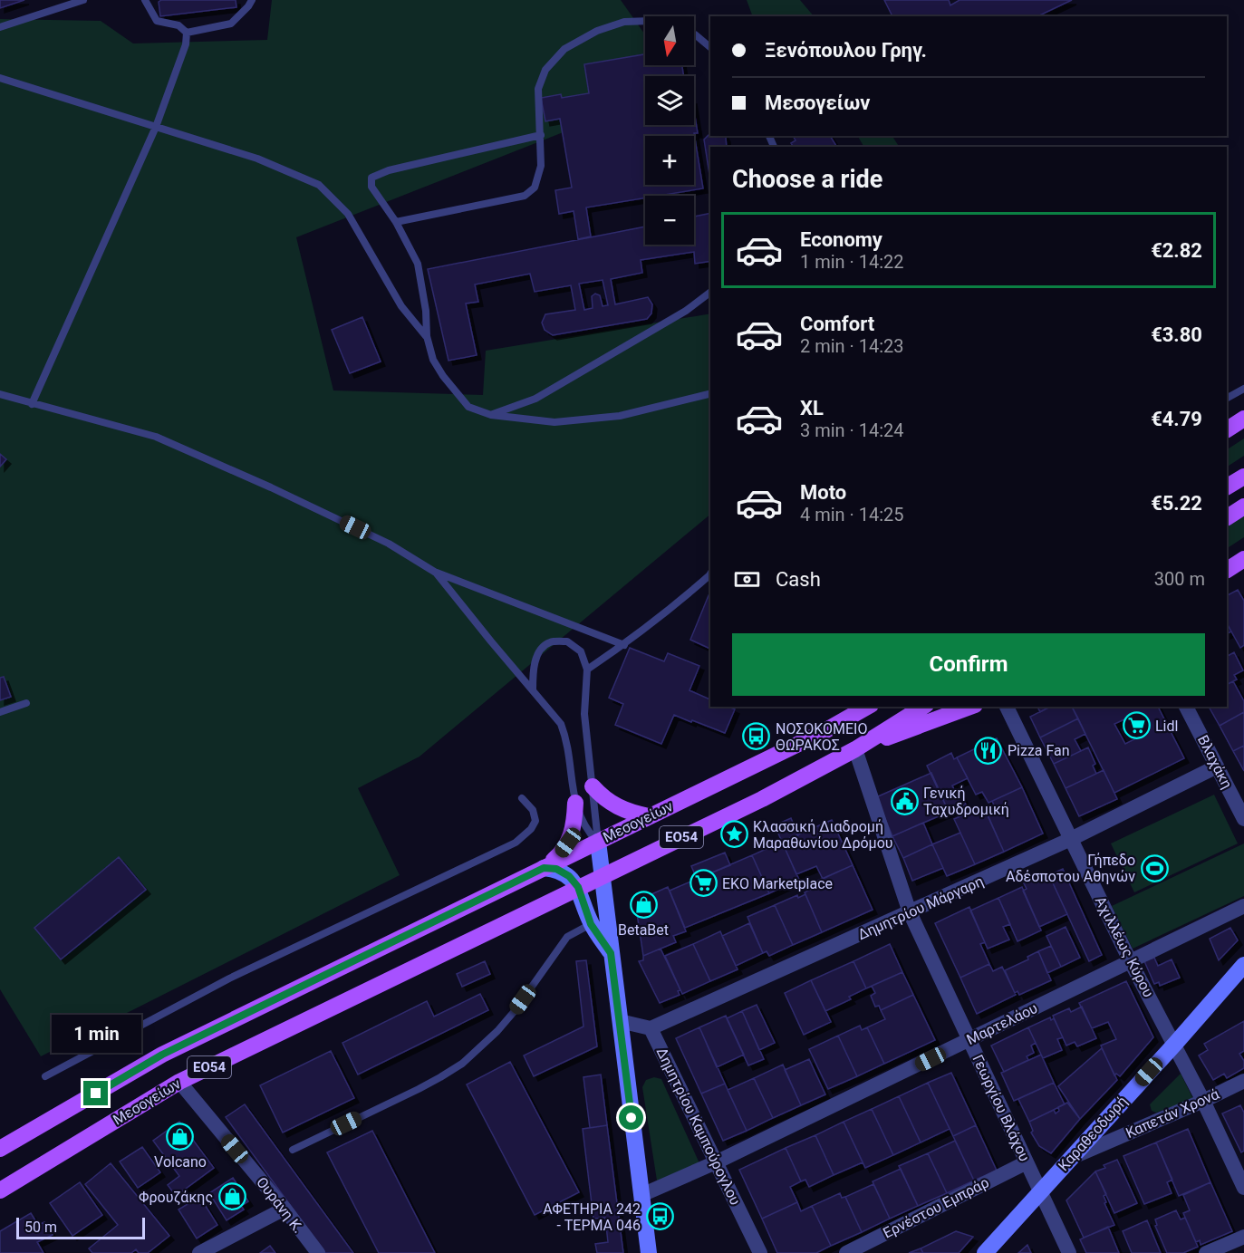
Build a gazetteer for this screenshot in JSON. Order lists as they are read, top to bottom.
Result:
{
  "streets": {
    "main road": ["Μεσογείων", "ΕΟ54"],
    "street": [
      "Βλαχάκη",
      "Δημητρίου Μάργαρη",
      "Αχιλλέως Κύρου",
      "Μαρτελάου",
      "Γεωργίου Βλάχου",
      "Καπετάν Χρονά",
      "Δημητρίου Καμπούρογλου",
      "Καραθεοδωρή",
      "Ουράνη Κ.",
      "Ερνέστου Εμπράρ"
    ]
  },
  "crossings": [
    ["Βλαχάκη", "Δημητρίου Μάργαρη"],
    ["Μεσογείων", "Γεωργίου Βλάχου"],
    ["Μεσογείων", "Ουράνη Κ."],
    ["Δημητρίου Μάργαρη", "Αχιλλέως Κύρου"],
    ["Δημητρίου Μάργαρη", "Γεωργίου Βλάχου"],
    ["Δημητρίου Μάργαρη", "Δημητρίου Καμπούρογλου"],
    ["Αχιλλέως Κύρου", "Μαρτελάου"],
    ["Αχιλλέως Κύρου", "Καπετάν Χρονά"],
    ["Αχιλλέως Κύρου", "Καραθεοδωρή"],
    ["Μαρτελάου", "Γεωργίου Βλάχου"],
    ["Μαρτελάου", "Δημητρίου Καμπούρογλου"],
    ["Γεωργίου Βλάχου", "Καραθεοδωρή"],
    ["Γεωργίου Βλάχου", "Ερνέστου Εμπράρ"],
    ["Καπετάν Χρονά", "Καραθεοδωρή"]
  ],
  "places": {
    "supermarket": ["Lidl", "EKO Marketplace"],
    "bus stop": ["ΝΟΣΟΚΟΜΕΙΟ ΘΩΡΑΚΟΣ", "ΑΦΕΤΗΡΙΑ 242 - ΤΕΡΜΑ 046"],
    "restaurant": ["Pizza Fan"],
    "public building": ["Γενική Ταχυδρομική"],
    "place": ["Κλασσική Διαδρομή Μαραθωνίου Δρόμου"],
    "sports": ["Γήπεδο Αδέσποτου Αθηνών"],
    "shop": ["BetaBet", "Volcano", "Φρουζάκης"]
  },
  "scale_bar": "50 m",
  "north": "bottom",
  "page": {
    "map_buttons": ["+", "−"],
    "banner": ["Ξενόπουλου Γρηγ.", "Μεσογείων"],
    "heading": "Choose a ride",
    "list": [
      {
        "name": "Economy",
        "note": "1 min · 14:22",
        "value": "€2.82"
      },
      {
        "name": "Comfort",
        "note": "2 min · 14:23",
        "value": "€3.80"
      },
      {
        "name": "XL",
        "note": "3 min · 14:24",
        "value": "€4.79"
      },
      {
        "name": "Moto",
        "note": "4 min · 14:25",
        "value": "€5.22"
      }
    ],
    "pay": ["Cash", "300 m"],
    "buttons": "Confirm",
    "bubble": "1 min",
    "scale": "50 m"
  }
}
